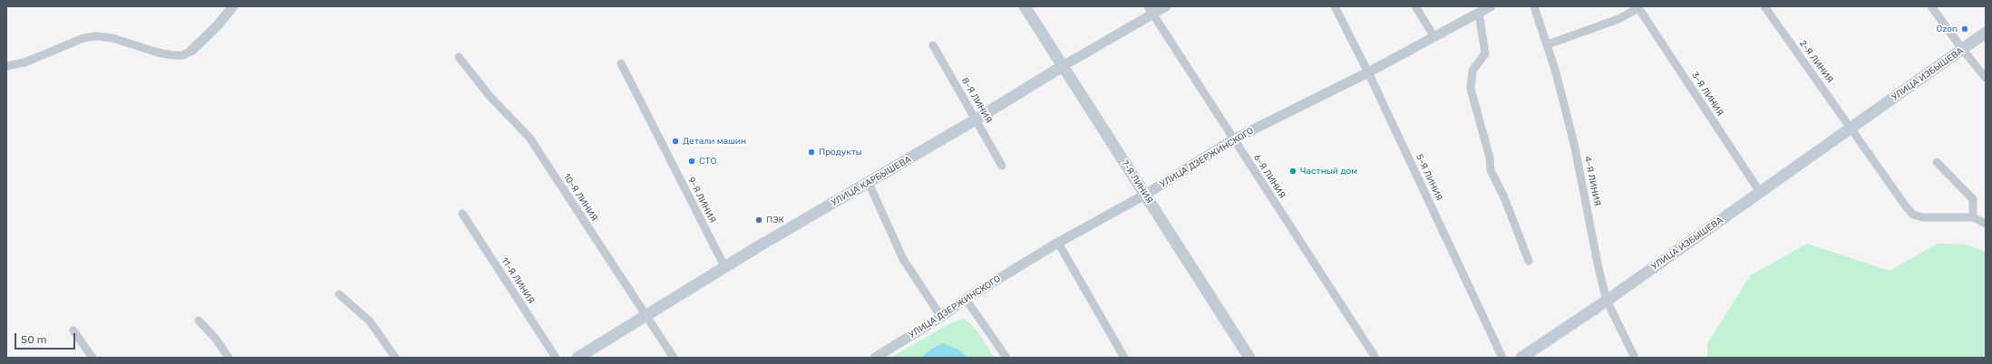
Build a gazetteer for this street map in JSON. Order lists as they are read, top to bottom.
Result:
{
  "streets": {
    "main road": ["УЛИЦА ИЗБЫШЕВА", "УЛИЦА КАРБЫШЕВА", "7-Я ЛИНИЯ"],
    "street": [
      "2-Я ЛИНИЯ",
      "3-Я ЛИНИЯ",
      "8-Я ЛИНИЯ",
      "УЛИЦА ДЗЕРЖИНСКОГО",
      "6-Я ЛИНИЯ",
      "5-Я ЛИНИЯ",
      "4-Я ЛИНИЯ",
      "10-Я ЛИНИЯ",
      "9-Я ЛИНИЯ",
      "11-Я ЛИНИЯ"
    ]
  },
  "crossings": [
    ["2-Я ЛИНИЯ", "УЛИЦА ИЗБЫШЕВА"],
    ["УЛИЦА ИЗБЫШЕВА", "3-Я ЛИНИЯ"],
    ["УЛИЦА ИЗБЫШЕВА", "4-Я ЛИНИЯ"],
    ["8-Я ЛИНИЯ", "УЛИЦА КАРБЫШЕВА"],
    ["УЛИЦА ДЗЕРЖИНСКОГО", "6-Я ЛИНИЯ"],
    ["УЛИЦА ДЗЕРЖИНСКОГО", "5-Я ЛИНИЯ"],
    ["УЛИЦА ДЗЕРЖИНСКОГО", "7-Я ЛИНИЯ"],
    ["6-Я ЛИНИЯ", "УЛИЦА КАРБЫШЕВА"],
    ["УЛИЦА КАРБЫШЕВА", "7-Я ЛИНИЯ"],
    ["УЛИЦА КАРБЫШЕВА", "10-Я ЛИНИЯ"],
    ["УЛИЦА КАРБЫШЕВА", "9-Я ЛИНИЯ"]
  ],
  "places": [
    "Ozon",
    "Детали машин",
    "Продукты",
    "СТО",
    "Частный дом",
    "ПЭК"
  ],
  "scale_bar": "50 m"
}
